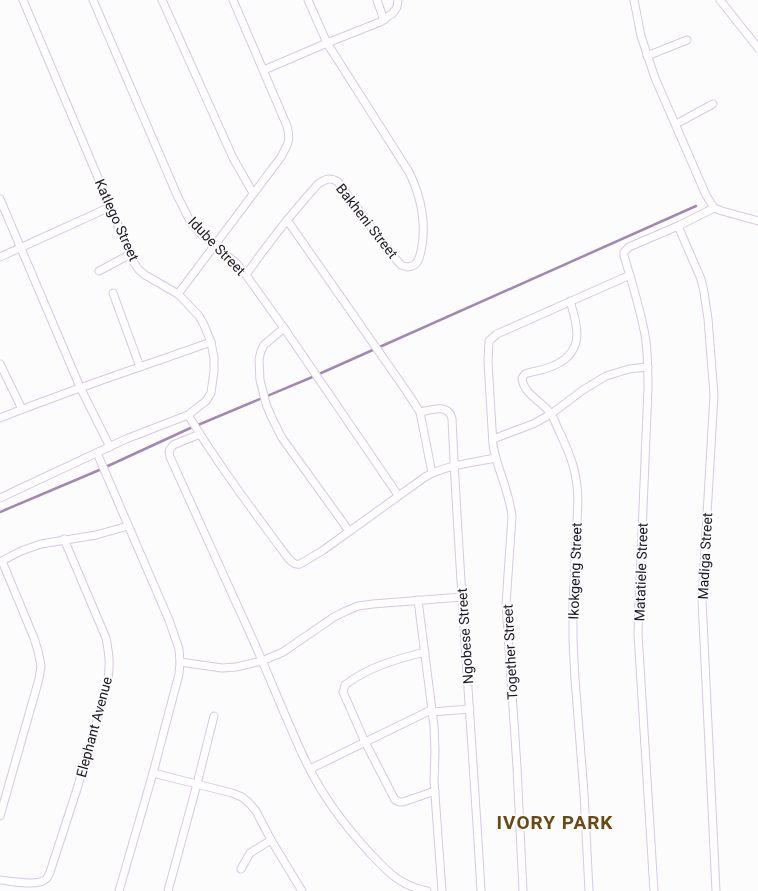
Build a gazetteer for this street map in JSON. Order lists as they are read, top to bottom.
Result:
{
  "streets": {
    "street": [
      "Katlego Street",
      "Bakheni Street",
      "Idube Street",
      "Madiga Street",
      "Ikokgeng Street",
      "Matatiele Street",
      "Ngobese Street",
      "Together Street",
      "Elephant Avenue"
    ]
  },
  "crossings": [
    ["Bakheni Street", "Idube Street"],
    ["Madiga Street", "Matatiele Street"],
    ["Ikokgeng Street", "Together Street"]
  ],
  "districts": ["IVORY PARK"]
}
